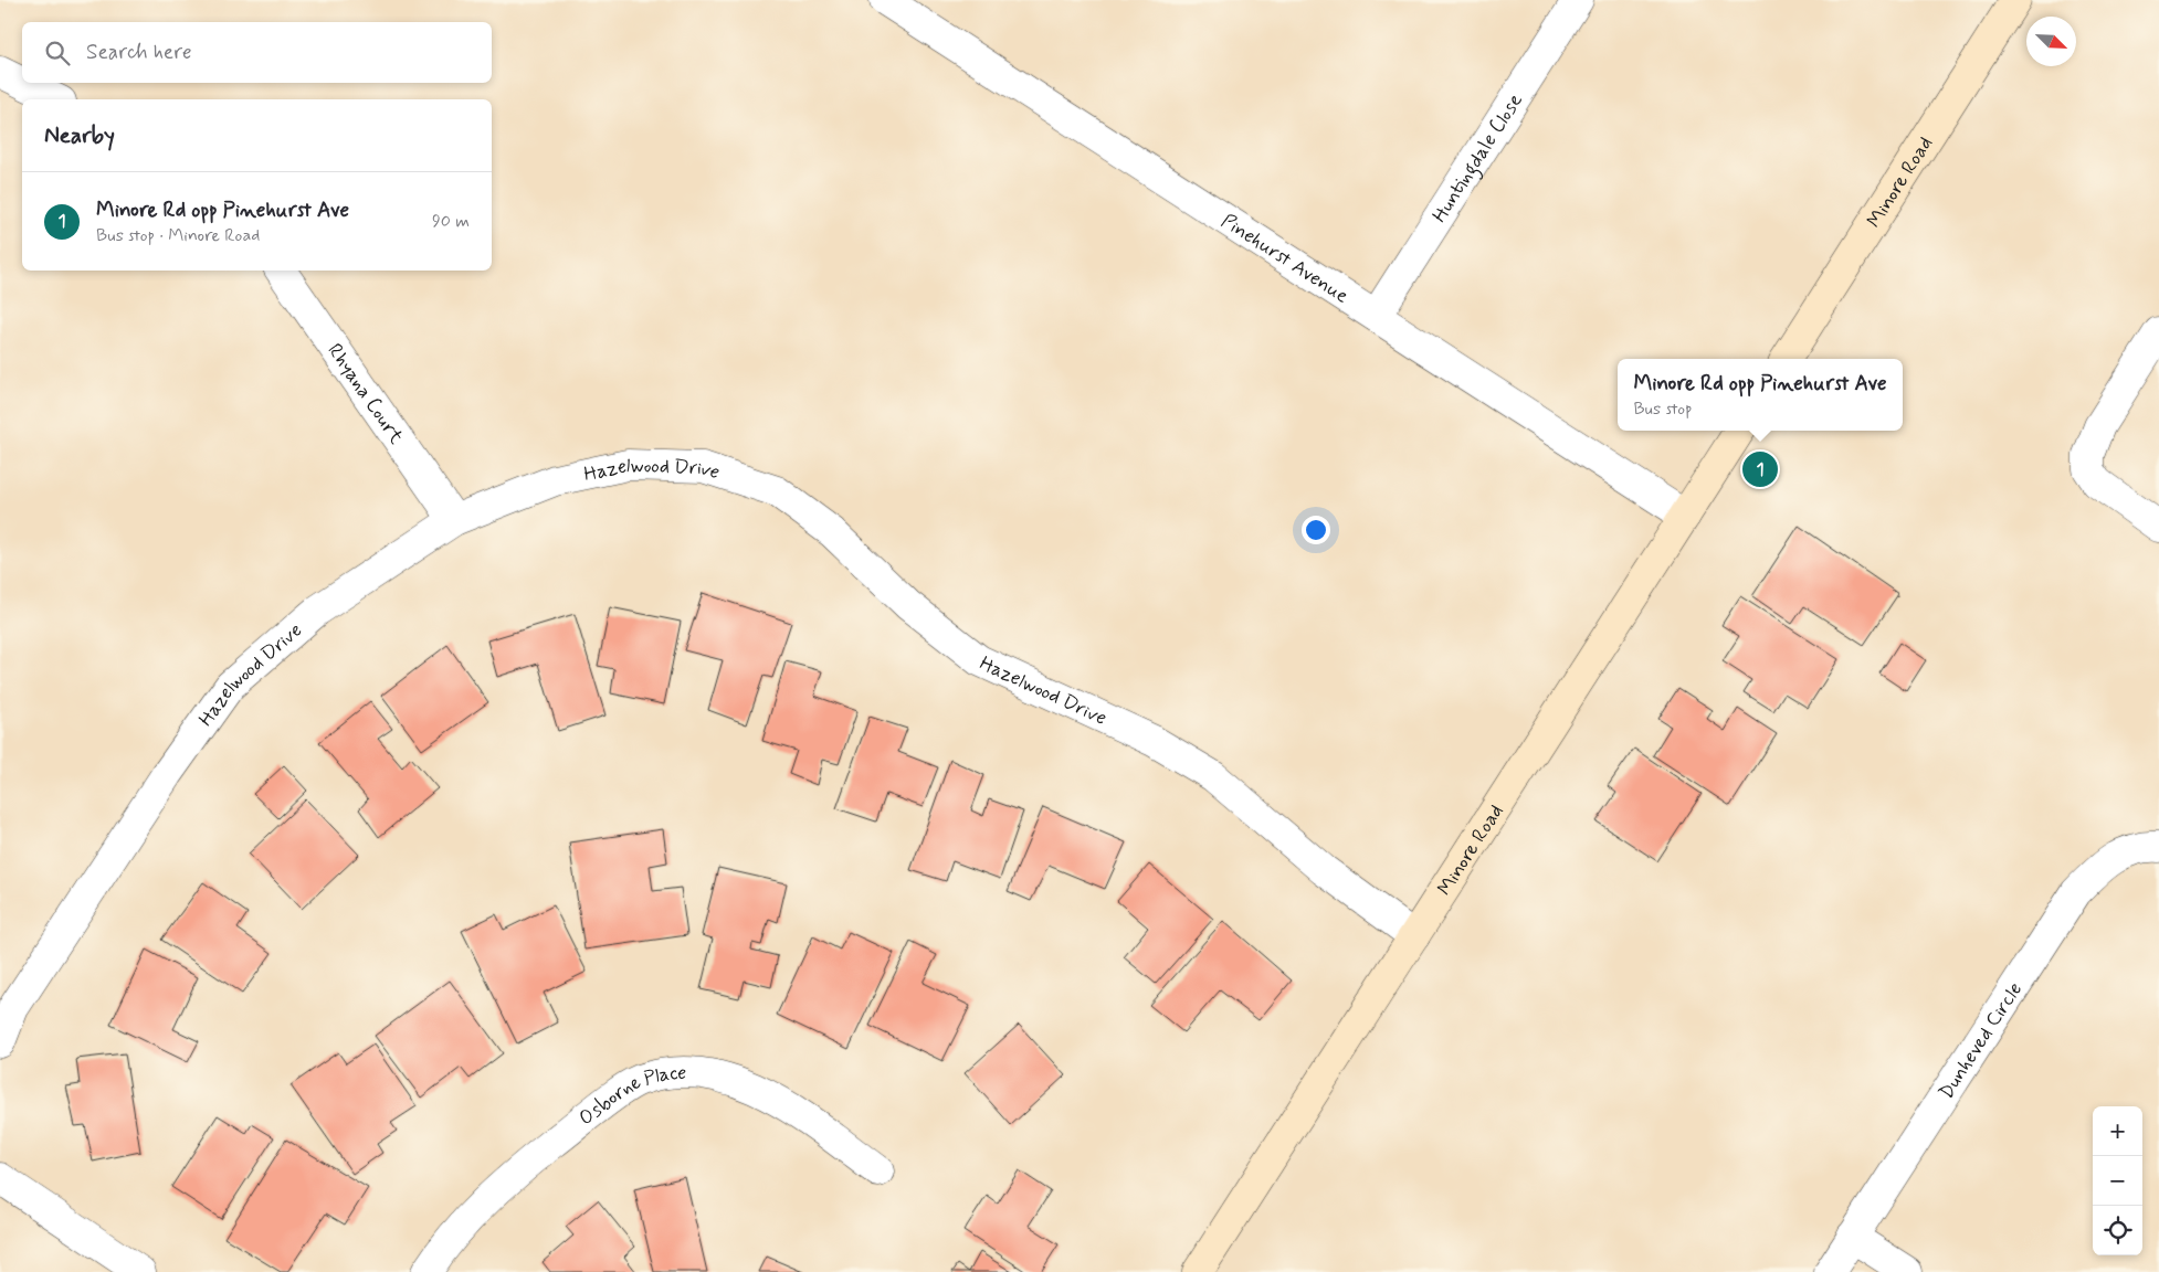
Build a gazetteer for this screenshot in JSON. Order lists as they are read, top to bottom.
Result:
{
  "streets": {
    "street": [
      "Huntingdale Close",
      "Minore Road",
      "Pinehurst Avenue",
      "Rhyana Court",
      "Hazelwood Drive",
      "Dunheved Circle",
      "Osborne Place"
    ]
  },
  "crossings": [
    ["Huntingdale Close", "Pinehurst Avenue"],
    ["Minore Road", "Pinehurst Avenue"],
    ["Minore Road", "Hazelwood Drive"],
    ["Rhyana Court", "Hazelwood Drive"]
  ],
  "north": "bottom right",
  "page": {
    "search": "Search here",
    "heading": "Nearby",
    "list": [
      {
        "mark": "1",
        "name": "Minore Rd opp Pinehurst Ave",
        "note": "Bus stop · Minore Road",
        "value": "90 m"
      }
    ],
    "popup": ["Minore Rd opp Pinehurst Ave", "Bus stop"],
    "pins": "1",
    "map_buttons": ["+", "−"]
  }
}
